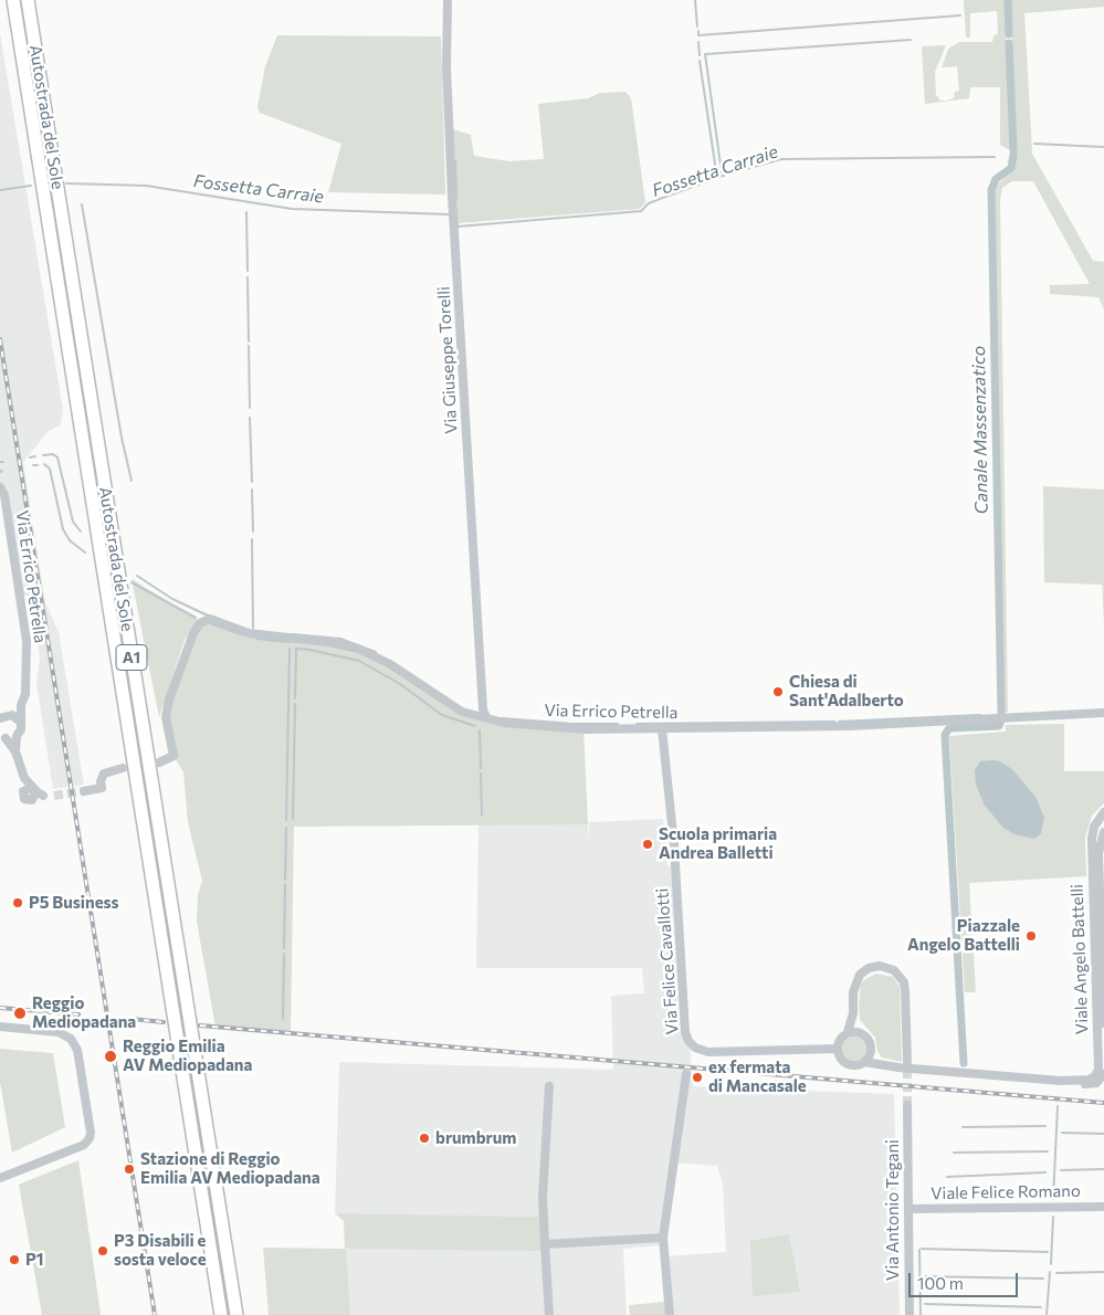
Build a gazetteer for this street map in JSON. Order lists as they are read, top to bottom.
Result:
{
  "streets": {
    "highway": ["Autostrada del Sole", "A1"],
    "street": [
      "Via Giuseppe Torelli",
      "Via Errico Petrella",
      "Viale Angelo Battelli",
      "Via Felice Cavallotti",
      "Viale Felice Romano",
      "Via Antonio Tegani"
    ]
  },
  "crossings": [
    ["Via Giuseppe Torelli", "Via Errico Petrella"],
    ["Via Errico Petrella", "Via Felice Cavallotti"],
    ["Viale Angelo Battelli", "Via Felice Cavallotti"],
    ["Viale Felice Romano", "Via Antonio Tegani"]
  ],
  "water": ["Fossetta Carraie", "Canale Massenzatico"],
  "places": [
    "Chiesa di Sant'Adalberto",
    "Scuola primaria Andrea Balletti",
    "P5 Business",
    "Piazzale Angelo Battelli",
    "Reggio Mediopadana",
    "Reggio Emilia AV Mediopadana",
    "ex fermata di Mancasale",
    "brumbrum",
    "Stazione di Reggio Emilia AV Mediopadana",
    "P3 Disabili e sosta veloce",
    "P1"
  ],
  "scale_bar": "100 m"
}
